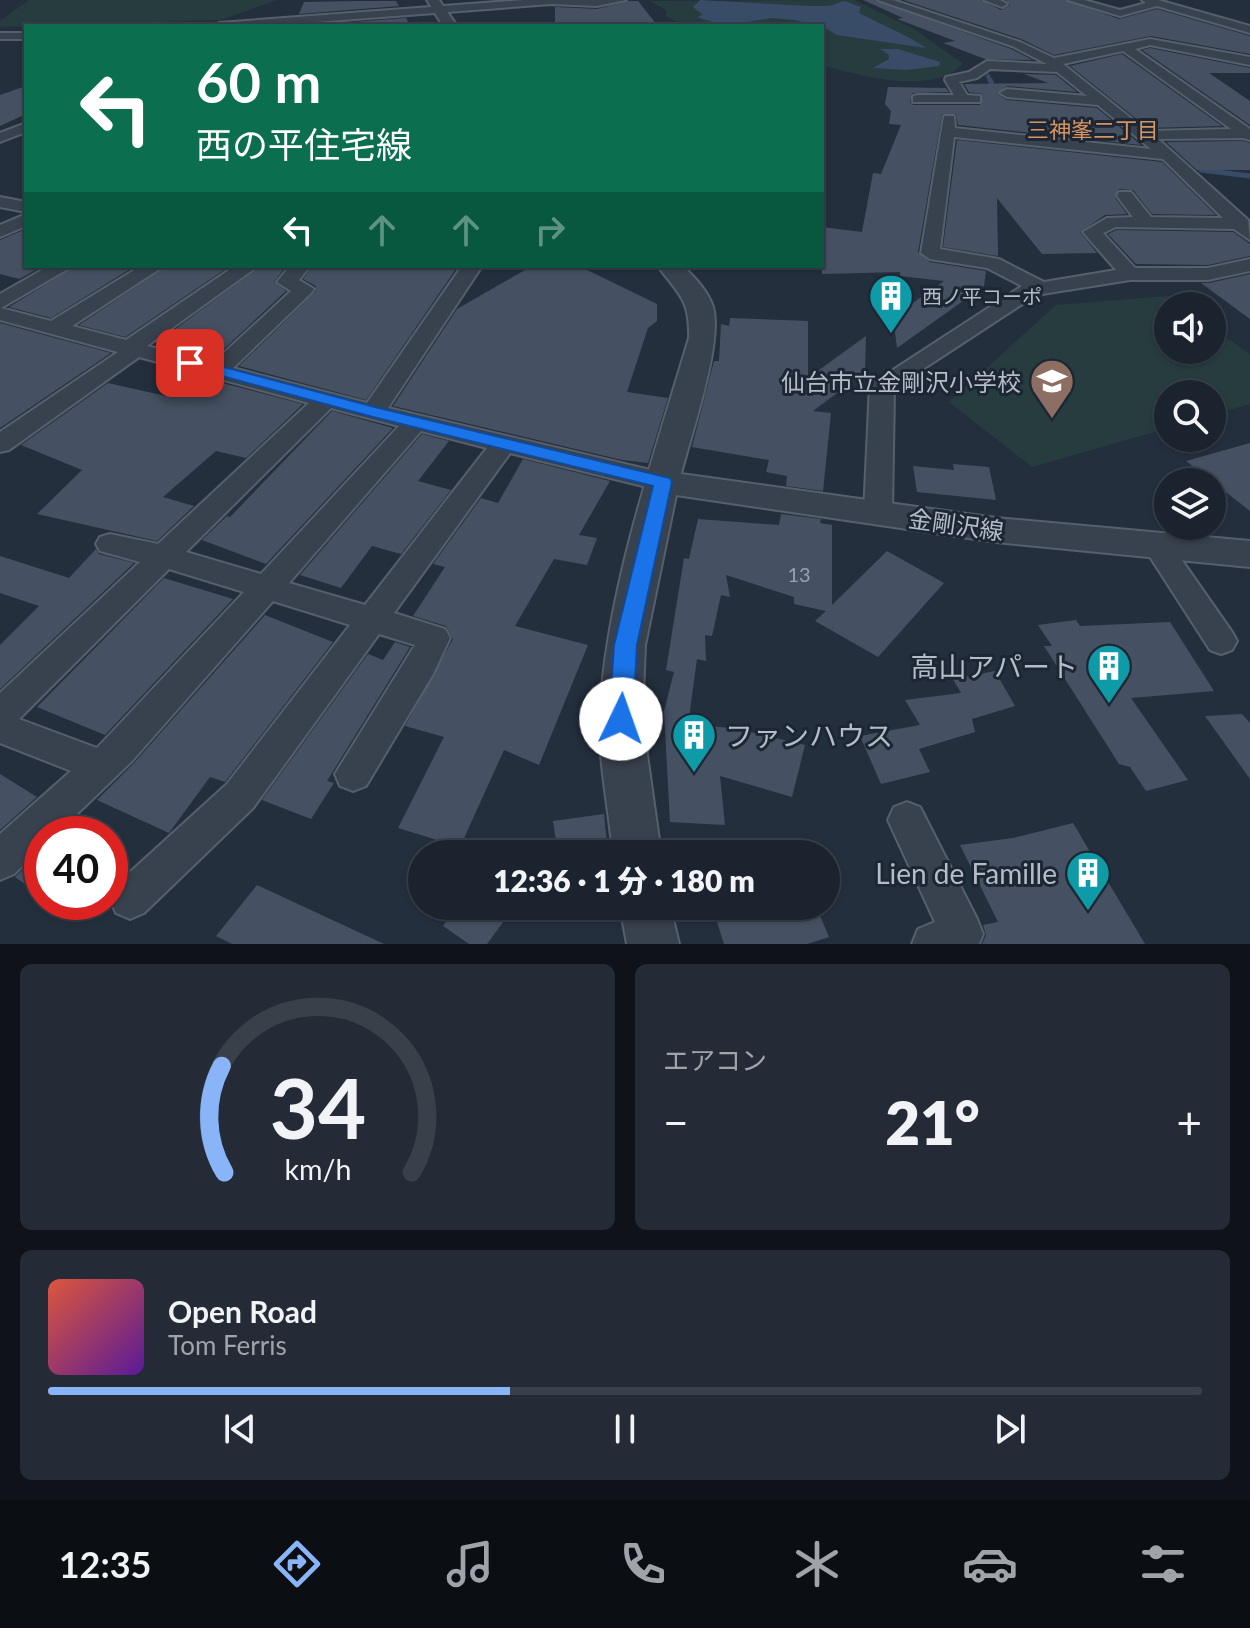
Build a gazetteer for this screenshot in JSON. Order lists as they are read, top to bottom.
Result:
{
  "streets": {
    "street": ["金剛沢線"]
  },
  "districts": ["三神峯二丁目"],
  "places": {
    "building": [
      "西ノ平コーポ",
      "高山アパート",
      "ファンハウス",
      "Lien de Famille"
    ],
    "school or university": ["仙台市立金剛沢小学校"]
  },
  "house_numbers": ["13"],
  "page": {
    "turn": ["60 m", "西の平住宅線"],
    "limit": "40",
    "trip": "12:36 · 1 分 · 180 m",
    "tile": "エアコン",
    "heat": ["−", "21°", "+"],
    "song": ["Open Road", "Tom Ferris"],
    "tabs": "12:35",
    "gauge": ["34", "km/h"]
  }
}
